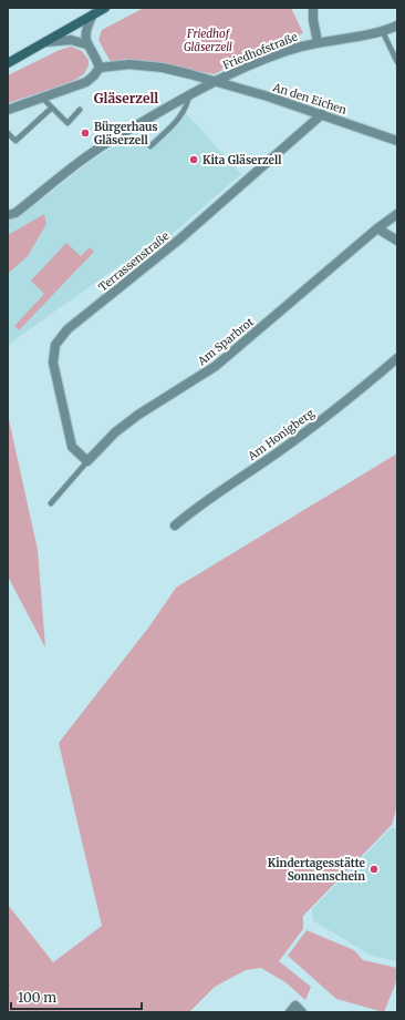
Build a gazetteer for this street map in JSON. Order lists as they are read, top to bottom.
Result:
{
  "streets": {
    "street": [
      "Friedhofstraße",
      "An den Eichen",
      "Terrassenstraße",
      "Am Sparbrot",
      "Am Honigberg"
    ]
  },
  "crossings": [
    ["Friedhofstraße", "An den Eichen"],
    ["An den Eichen", "Terrassenstraße"],
    ["Terrassenstraße", "Am Sparbrot"]
  ],
  "districts": ["Gläserzell"],
  "parks": ["Friedhof Gläserzell"],
  "places": ["Bürgerhaus Gläserzell", "Kita Gläserzell", "Kindertagesstätte Sonnenschein"],
  "scale_bar": "100 m"
}
